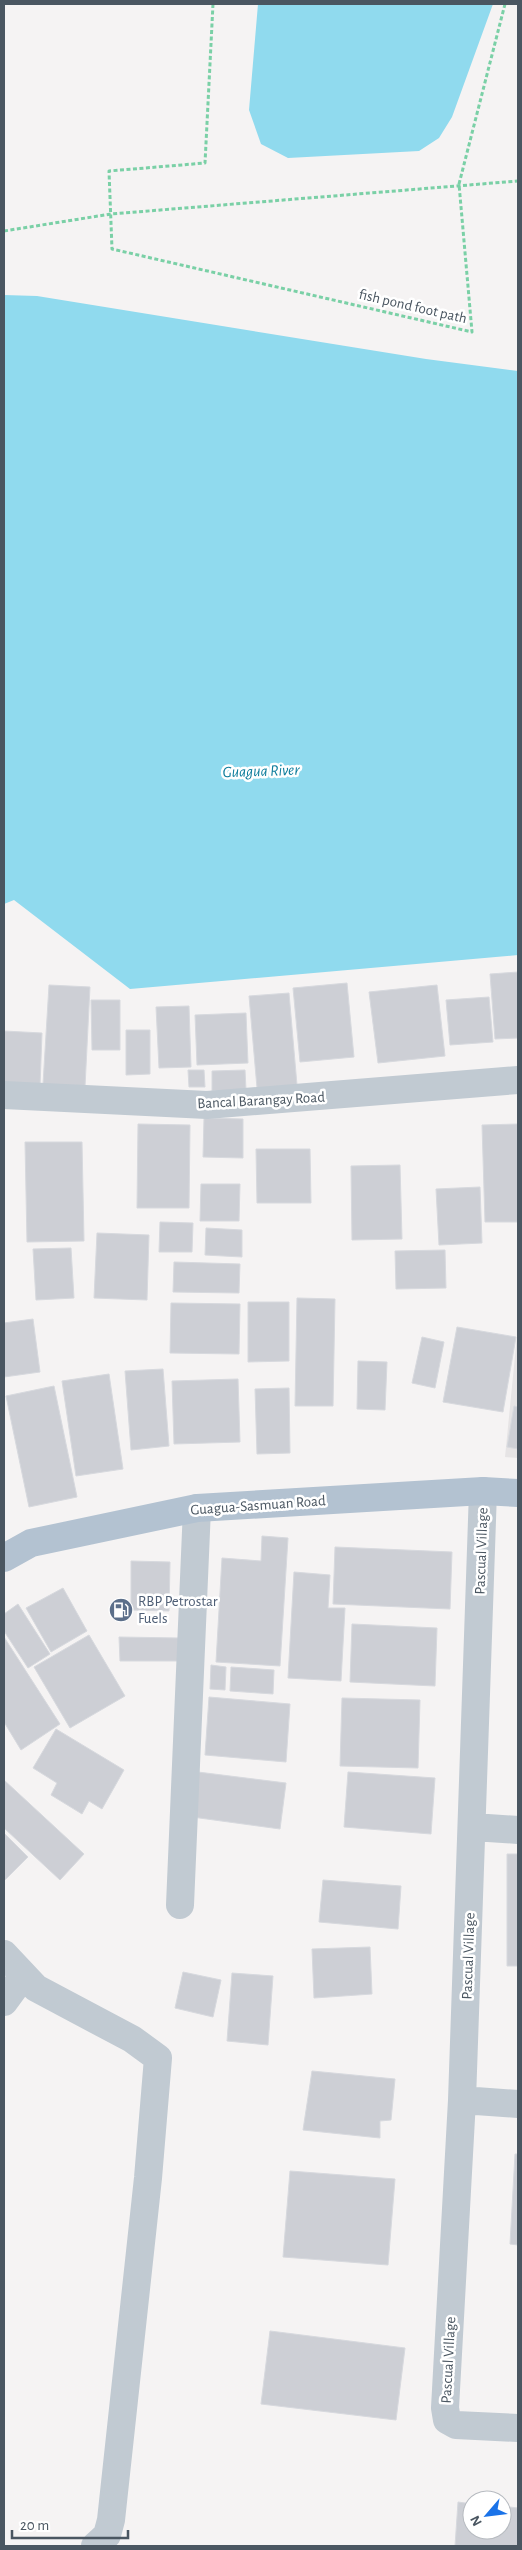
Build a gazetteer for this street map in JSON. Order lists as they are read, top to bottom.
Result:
{
  "streets": {
    "main road": ["Guagua-Sasmuan Road"],
    "street": ["Bancal Barangay Road", "Pascual Village"],
    "path": ["fish pond foot path"]
  },
  "crossings": [
    ["Guagua-Sasmuan Road", "Pascual Village"]
  ],
  "water": ["Guagua River"],
  "places": {
    "fuel station": ["RBP Petrostar Fuels"]
  },
  "scale_bar": "20 m",
  "north": "bottom left"
}
